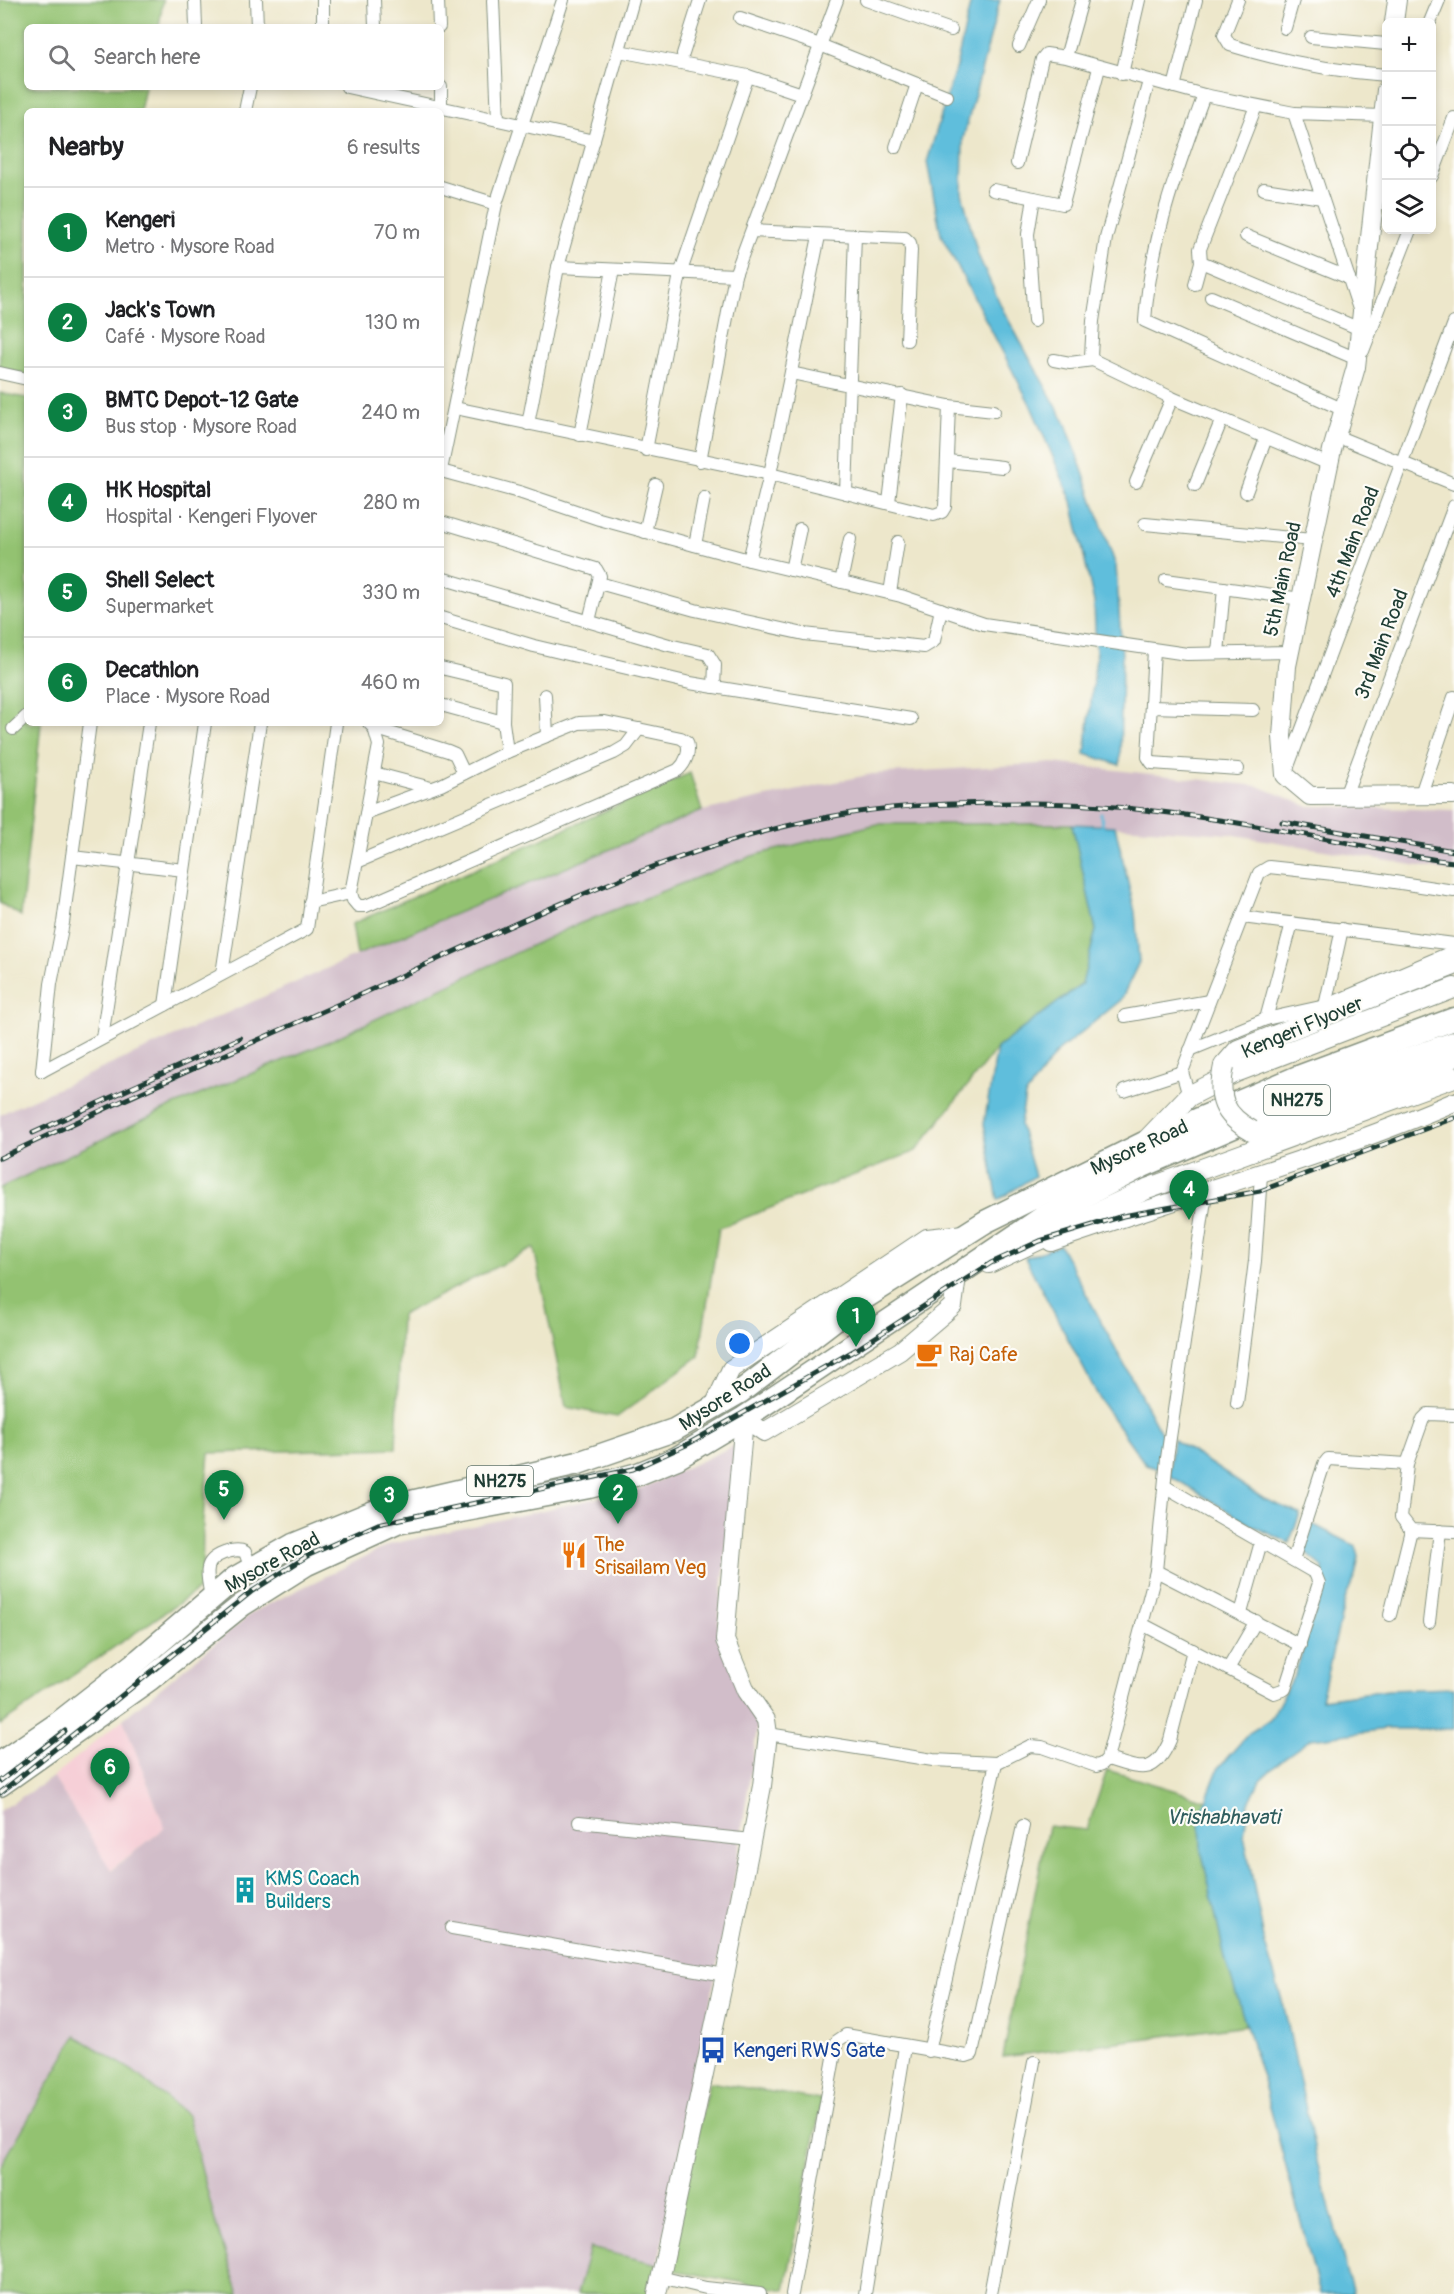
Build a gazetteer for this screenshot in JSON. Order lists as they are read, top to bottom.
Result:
{
  "streets": {
    "highway": ["NH275", "Mysore Road"],
    "main road": ["Kengeri Flyover"],
    "street": ["4th Main Road", "5th Main Road", "3rd Main Road"]
  },
  "crossings": [
    ["4th Main Road", "5th Main Road"]
  ],
  "water": ["Vrishabhavati"],
  "places": {
    "cafe": ["Raj Cafe"],
    "restaurant": ["The Srisailam Veg"],
    "building": ["KMS Coach Builders"],
    "bus stop": ["Kengeri RWS Gate"]
  },
  "page": {
    "map_buttons": ["+", "−"],
    "search": "Search here",
    "heading": ["Nearby", "6 results"],
    "list": [
      {
        "mark": "1",
        "name": "Kengeri",
        "note": "Metro · Mysore Road",
        "value": "70 m"
      },
      {
        "mark": "2",
        "name": "Jack's Town",
        "note": "Café · Mysore Road",
        "value": "130 m"
      },
      {
        "mark": "3",
        "name": "BMTC Depot-12 Gate",
        "note": "Bus stop · Mysore Road",
        "value": "240 m"
      },
      {
        "mark": "4",
        "name": "HK Hospital",
        "note": "Hospital · Kengeri Flyover",
        "value": "280 m"
      },
      {
        "mark": "5",
        "name": "Shell Select",
        "note": "Supermarket",
        "value": "330 m"
      },
      {
        "mark": "6",
        "name": "Decathlon",
        "note": "Place · Mysore Road",
        "value": "460 m"
      }
    ],
    "pins": [
      "4",
      "1",
      "5",
      "2",
      "3",
      "6"
    ]
  }
}
